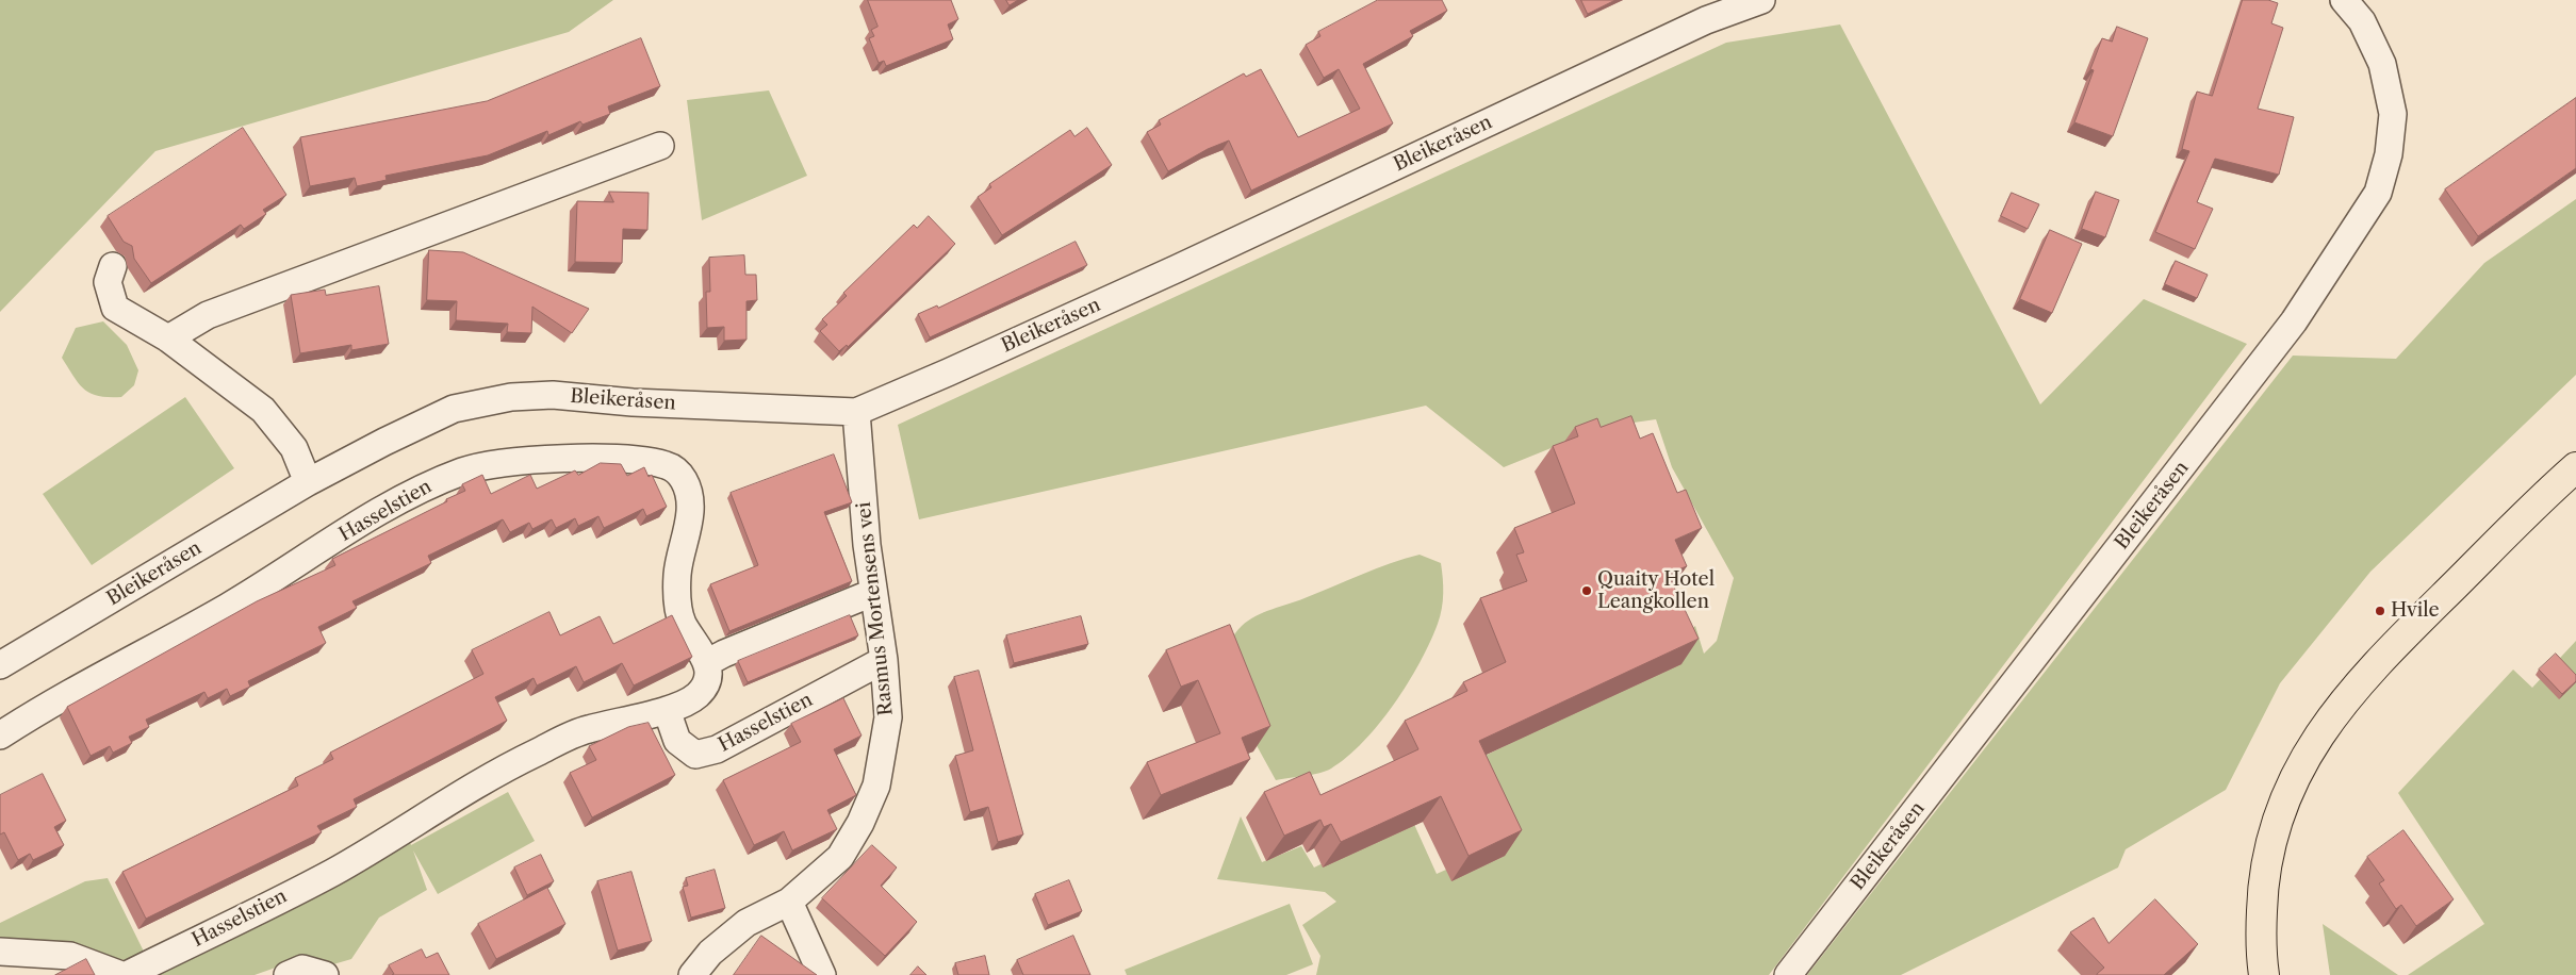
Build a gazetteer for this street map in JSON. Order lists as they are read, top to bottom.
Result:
{
  "streets": {
    "street": ["Bleikeråsen", "Hasselstien", "Rasmus Mortensens vei"]
  },
  "crossings": [
    ["Bleikeråsen", "Rasmus Mortensens vei"],
    ["Hasselstien", "Rasmus Mortensens vei"]
  ],
  "places": ["Quaity Hotel Leangkollen", "Hvile"]
}
